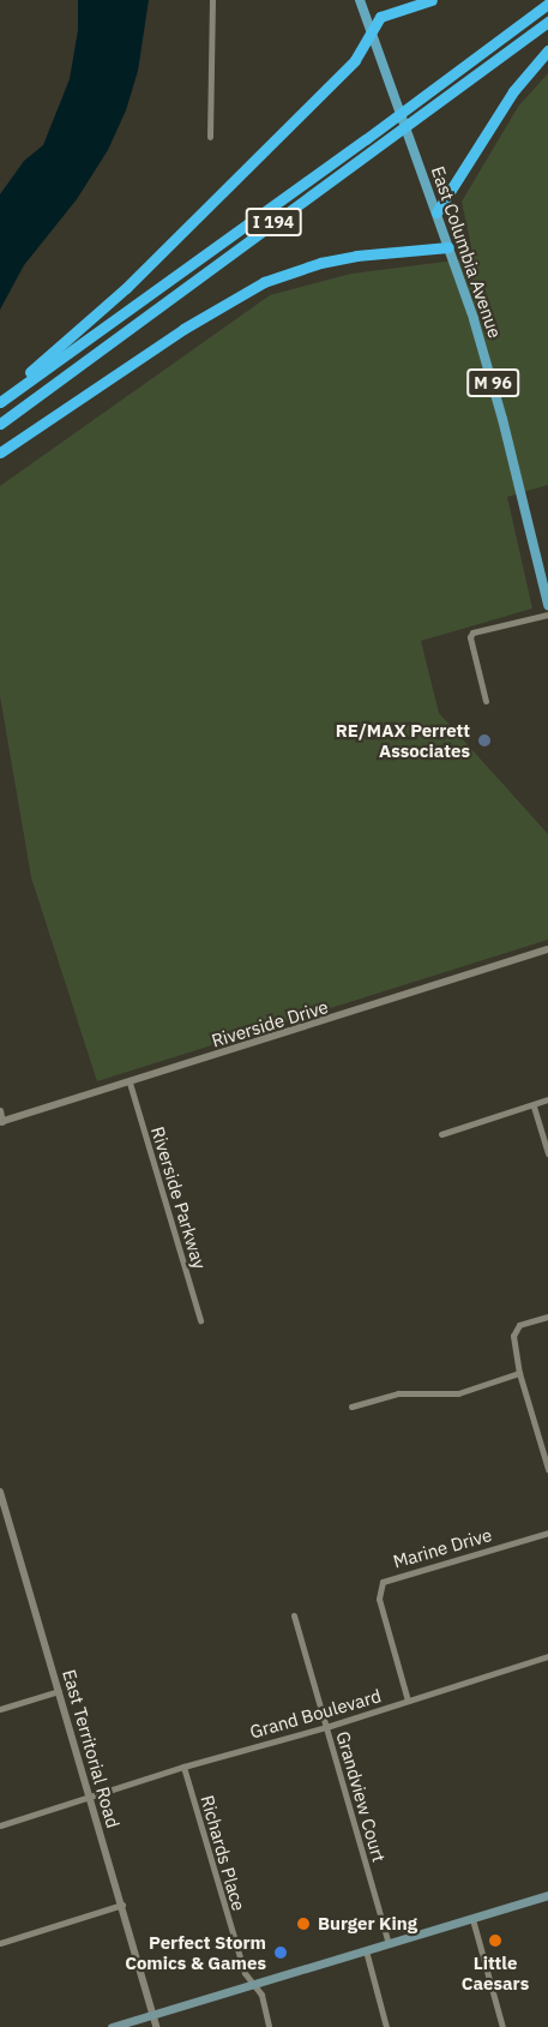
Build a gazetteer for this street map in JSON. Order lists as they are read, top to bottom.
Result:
{
  "streets": {
    "highway": ["I 194"],
    "main road": ["East Columbia Avenue", "M 96"],
    "street": [
      "Riverside Drive",
      "Riverside Parkway",
      "Marine Drive",
      "Grand Boulevard",
      "East Territorial Road",
      "Grandview Court",
      "Richards Place"
    ]
  },
  "crossings": [
    ["Riverside Drive", "Riverside Parkway"],
    ["Marine Drive", "Grand Boulevard"],
    ["Grand Boulevard", "East Territorial Road"],
    ["Grand Boulevard", "Grandview Court"],
    ["Grand Boulevard", "Richards Place"]
  ],
  "places": [
    "RE/MAX Perrett Associates",
    "Burger King",
    "Little Caesars",
    "Perfect Storm Comics & Games"
  ]
}
